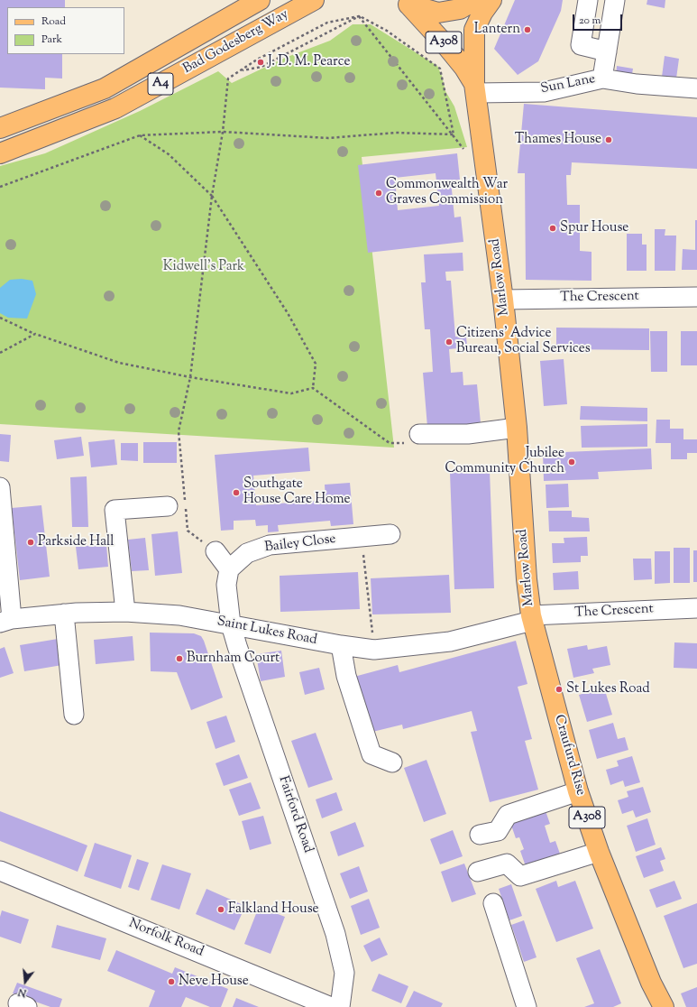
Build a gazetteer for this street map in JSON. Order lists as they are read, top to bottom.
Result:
{
  "streets": {
    "main road": [
      "Bad Godesberg Way",
      "A308",
      "A4",
      "Marlow Road",
      "Craufurd Rise"
    ],
    "street": [
      "Sun Lane",
      "The Crescent",
      "Bailey Close",
      "Saint Lukes Road",
      "Fairford Road",
      "Norfolk Road"
    ]
  },
  "crossings": [
    ["Sun Lane", "Marlow Road"],
    ["Marlow Road", "The Crescent"],
    ["Marlow Road", "Saint Lukes Road"],
    ["Marlow Road", "Craufurd Rise"],
    ["The Crescent", "Saint Lukes Road"],
    ["The Crescent", "Craufurd Rise"],
    ["Saint Lukes Road", "Craufurd Rise"],
    ["Saint Lukes Road", "Fairford Road"],
    ["Fairford Road", "Norfolk Road"]
  ],
  "parks": ["Kidwell's Park"],
  "places": [
    "Lantern",
    "J. D. M. Pearce",
    "Thames House",
    "Commonwealth War Graves Commission",
    "Spur House",
    "Citizens' Advice Bureau, Social Services",
    "Jubilee Community Church",
    "Southgate House Care Home",
    "Parkside Hall",
    "Burnham Court",
    "St Lukes Road",
    "Falkland House",
    "Neve House"
  ],
  "legend": ["Road", "Park"],
  "scale_bar": "20 m",
  "north": "bottom"
}
